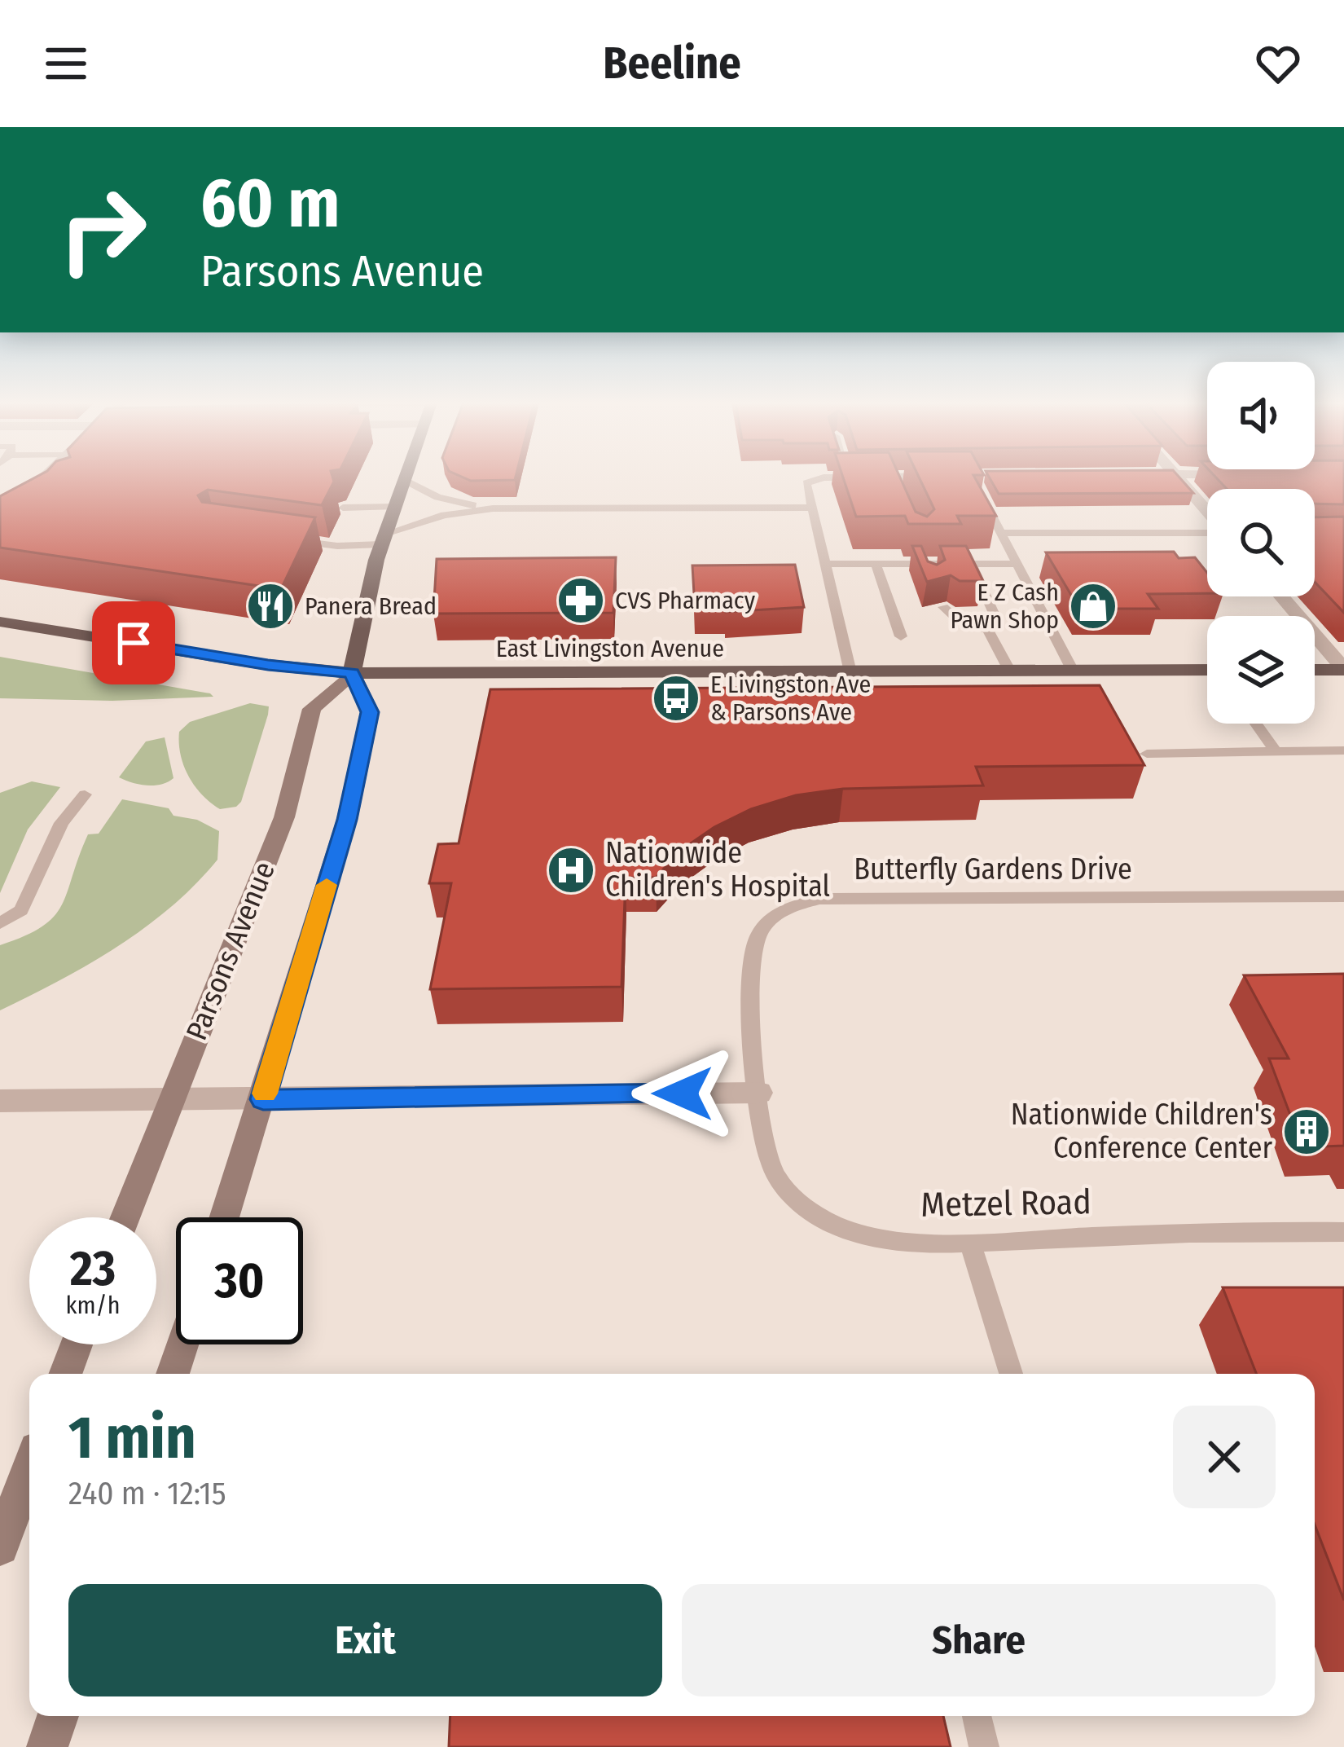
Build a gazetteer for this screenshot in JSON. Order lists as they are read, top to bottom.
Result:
{
  "streets": {
    "main road": ["East Livingston Avenue"],
    "street": ["Parsons Avenue"],
    "lane": ["Butterfly Gardens Drive", "Metzel Road"]
  },
  "crossings": [
    ["East Livingston Avenue", "Parsons Avenue"],
    ["Butterfly Gardens Drive", "Metzel Road"]
  ],
  "places": {
    "pharmacy": ["CVS Pharmacy"],
    "restaurant": ["Panera Bread"],
    "shop": ["E Z Cash Pawn Shop"],
    "bus stop": ["E Livingston Ave & Parsons Ave"],
    "hospital": ["Nationwide Children's Hospital"],
    "building": ["Nationwide Children's Conference Center"]
  },
  "page": {
    "header": "Beeline",
    "turn": ["60 m", "Parsons Avenue"],
    "speed": "23 km/h",
    "limit": "30",
    "heading": ["1 min", "240 m · 12:15"],
    "buttons": ["Exit", "Share"]
  }
}
